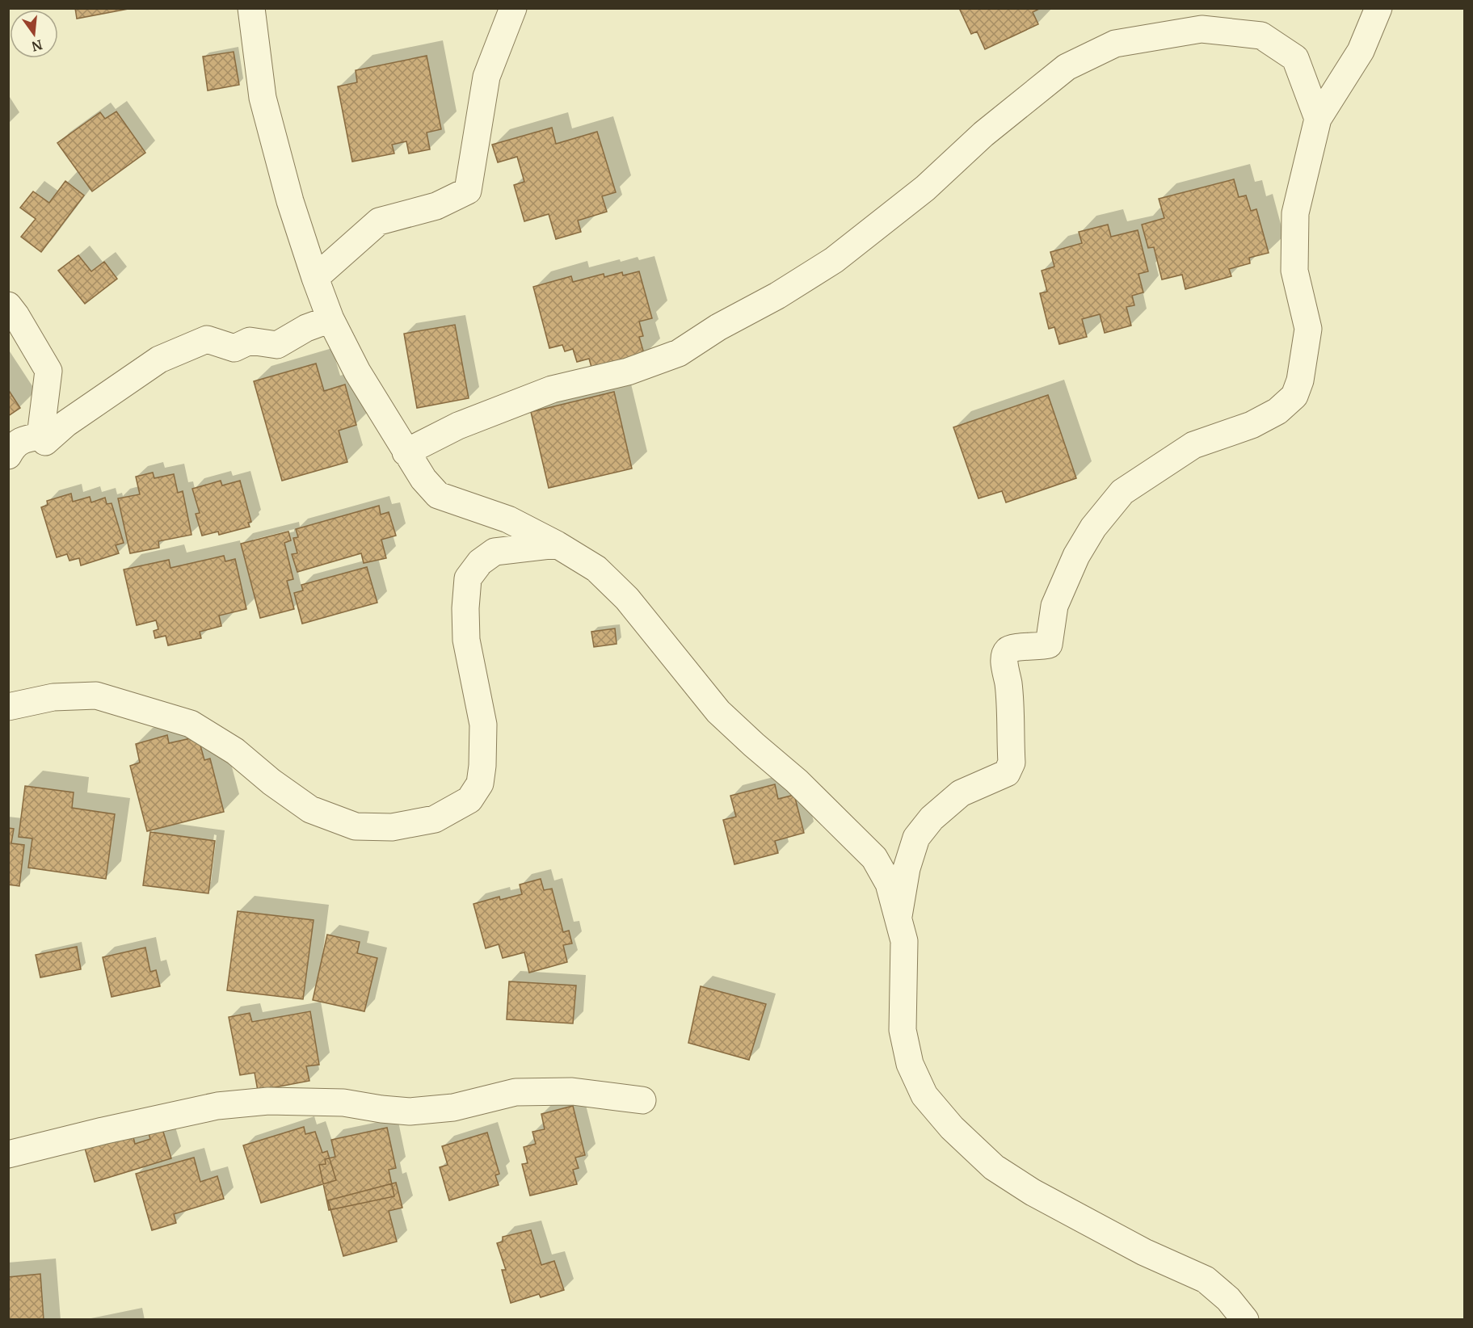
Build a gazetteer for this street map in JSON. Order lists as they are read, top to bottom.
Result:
{
  "north": "bottom"
}
